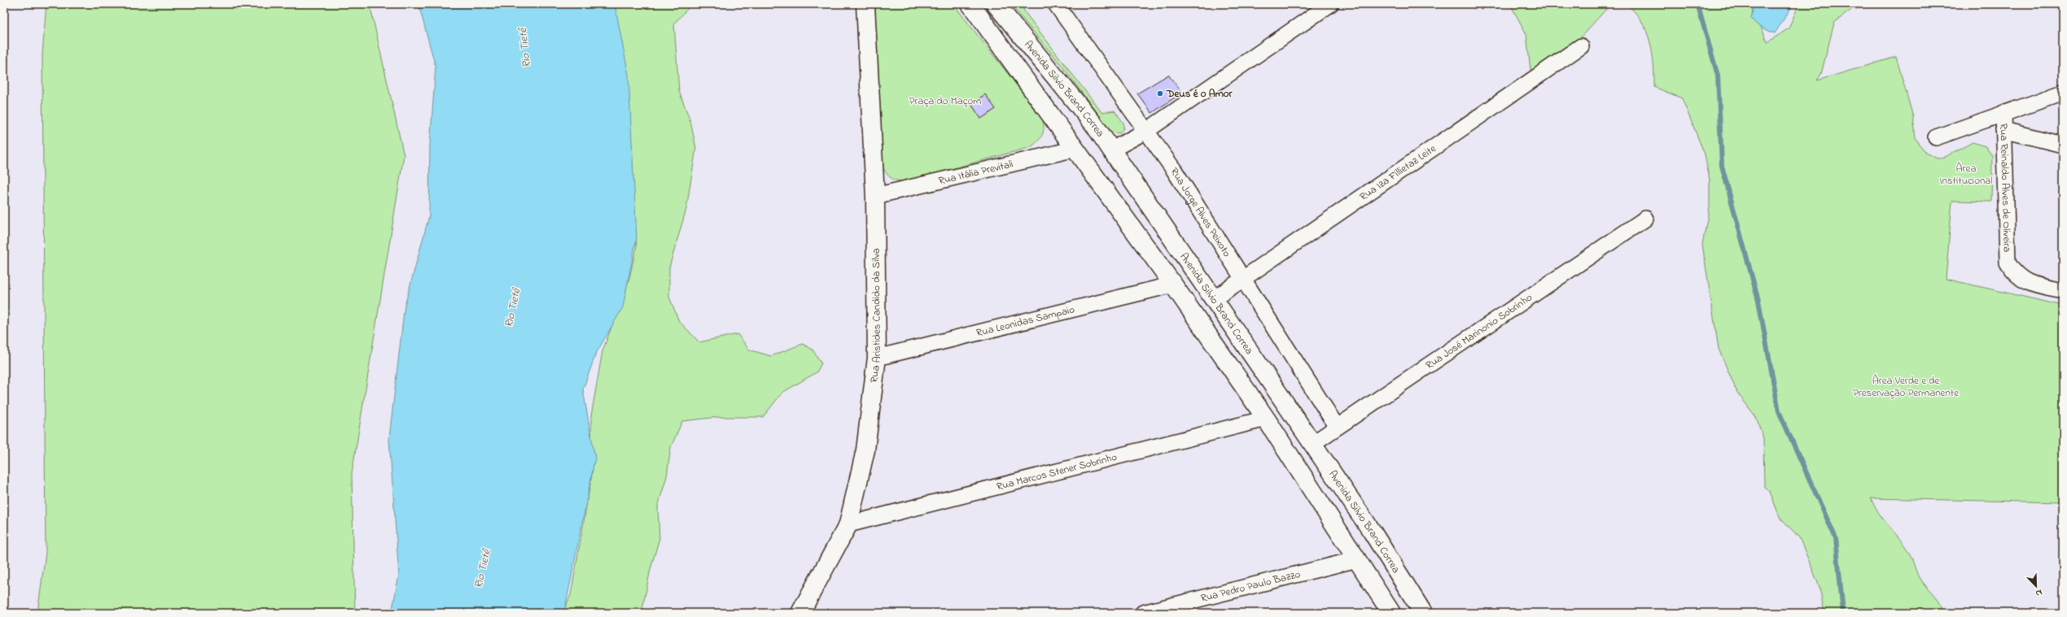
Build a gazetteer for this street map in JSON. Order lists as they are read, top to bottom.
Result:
{
  "streets": {
    "main road": ["Avenida Silvio Brand Correa", "Rua Aristides Candido da Silva"],
    "street": [
      "Rua Itália Previtali",
      "Rua Iza Fillietaz Leite",
      "Rua Reinaldo Alves de Oliveira",
      "Rua Jorge Alves Peixoto",
      "Rua Leonidas Sampaio",
      "Rua José Marinonio Sobrinho",
      "Rua Marcos Stener Sobrinho",
      "Rua Pedro Paulo Bazzo"
    ]
  },
  "crossings": [
    ["Avenida Silvio Brand Correa", "Rua Iza Fillietaz Leite"],
    ["Avenida Silvio Brand Correa", "Rua José Marinonio Sobrinho"],
    ["Rua Itália Previtali", "Rua Aristides Candido da Silva"],
    ["Rua Iza Fillietaz Leite", "Rua Jorge Alves Peixoto"],
    ["Rua Jorge Alves Peixoto", "Rua José Marinonio Sobrinho"],
    ["Rua Aristides Candido da Silva", "Rua Leonidas Sampaio"],
    ["Rua Aristides Candido da Silva", "Rua Marcos Stener Sobrinho"]
  ],
  "water": ["Rio Tietê"],
  "parks": ["Praça do Maçom", "Área Institucional", "Área Verde e de Preservação Permanente"],
  "places": ["Deus é o Amor"],
  "north": "bottom right"
}
